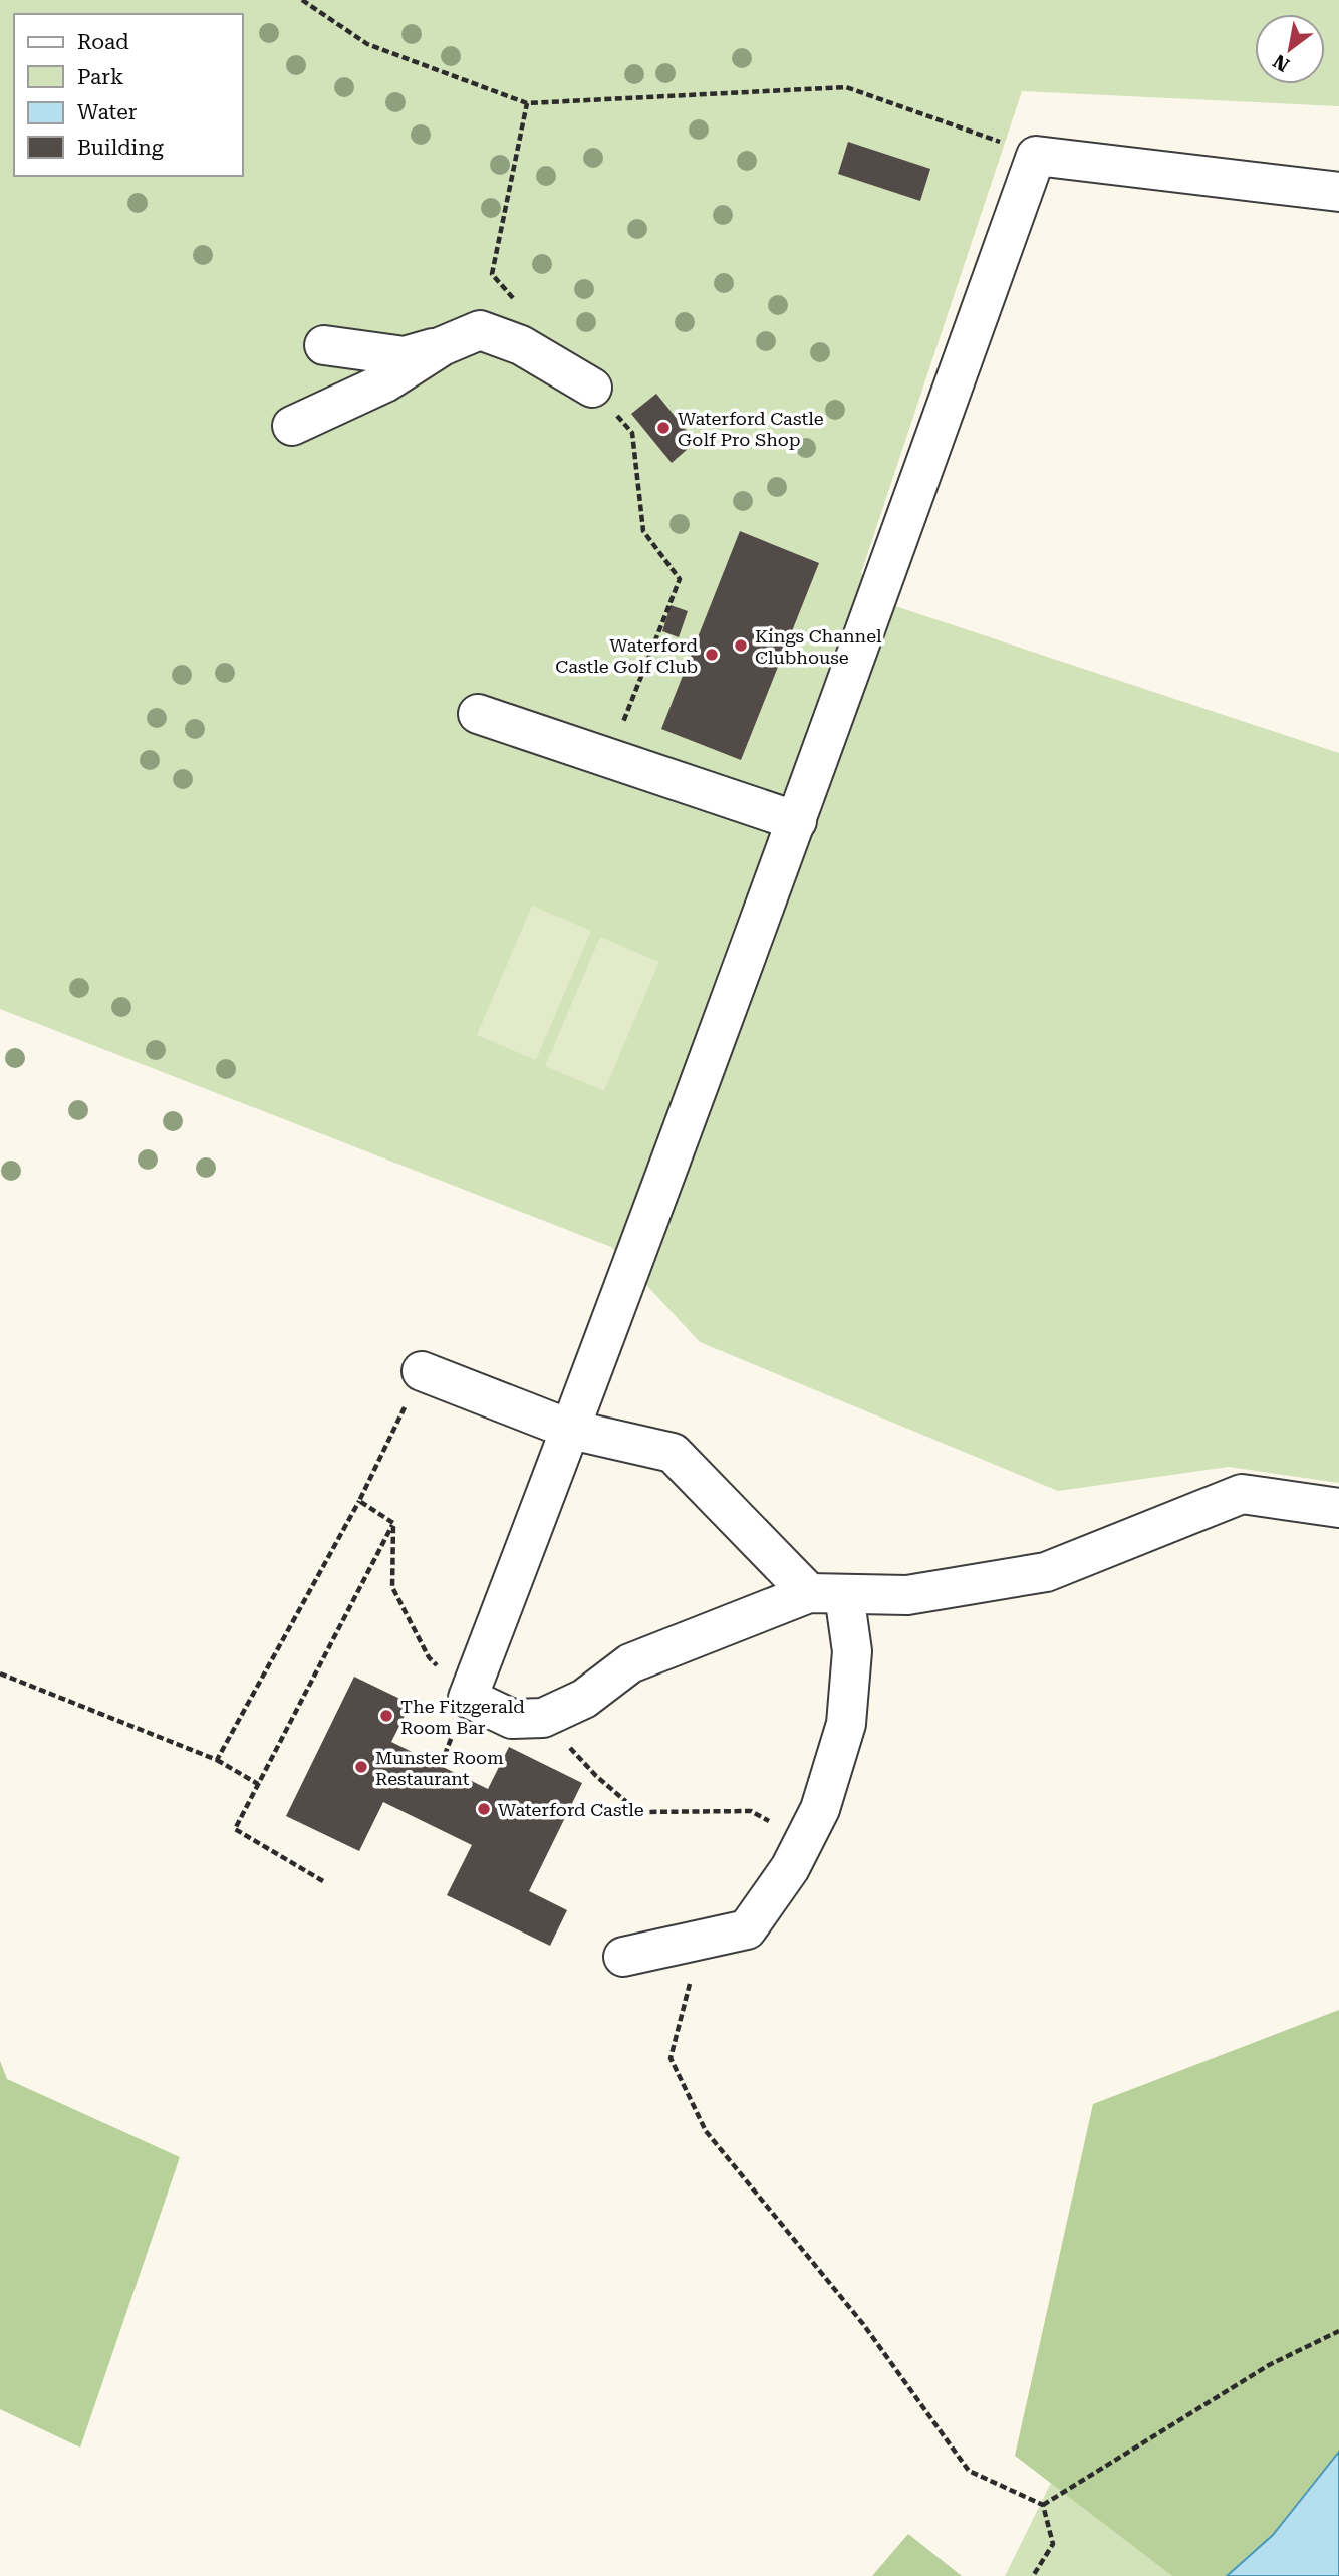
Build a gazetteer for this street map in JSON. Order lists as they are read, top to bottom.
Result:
{
  "places": [
    "Waterford Castle Golf Pro Shop",
    "Kings Channel Clubhouse",
    "Waterford Castle Golf Club",
    "The Fitzgerald Room Bar",
    "Munster Room Restaurant",
    "Waterford Castle"
  ],
  "legend": [
    "Road",
    "Park",
    "Water",
    "Building"
  ],
  "north": "bottom left"
}
